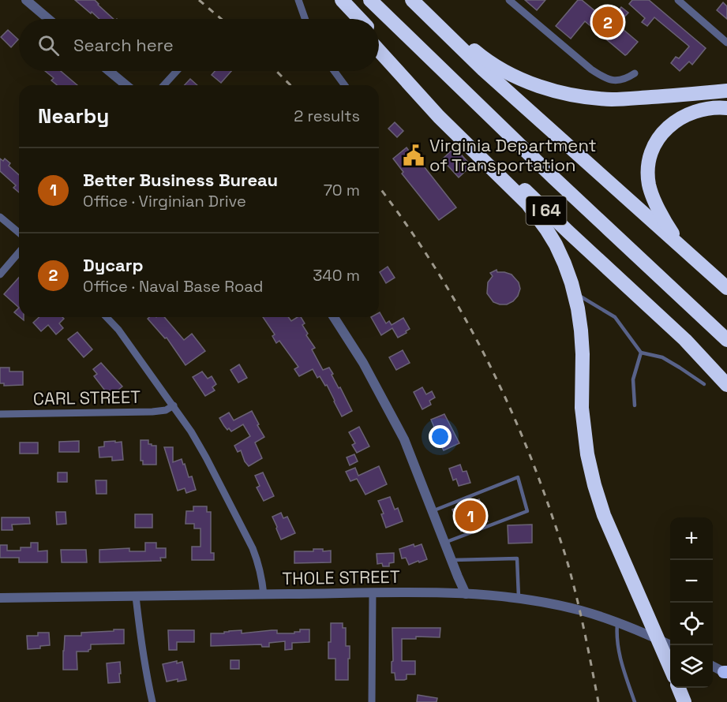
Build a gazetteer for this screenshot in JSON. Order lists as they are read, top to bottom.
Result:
{
  "streets": {
    "highway": ["I 64"],
    "street": ["CARL STREET", "THOLE STREET"]
  },
  "places": {
    "public building": ["Virginia Department of Transportation"]
  },
  "page": {
    "pins": ["2", "1"],
    "search": "Search here",
    "heading": ["Nearby", "2 results"],
    "list": [
      {
        "mark": "1",
        "name": "Better Business Bureau",
        "note": "Office · Virginian Drive",
        "value": "70 m"
      },
      {
        "mark": "2",
        "name": "Dycarp",
        "note": "Office · Naval Base Road",
        "value": "340 m"
      }
    ],
    "map_buttons": ["+", "−"]
  }
}
